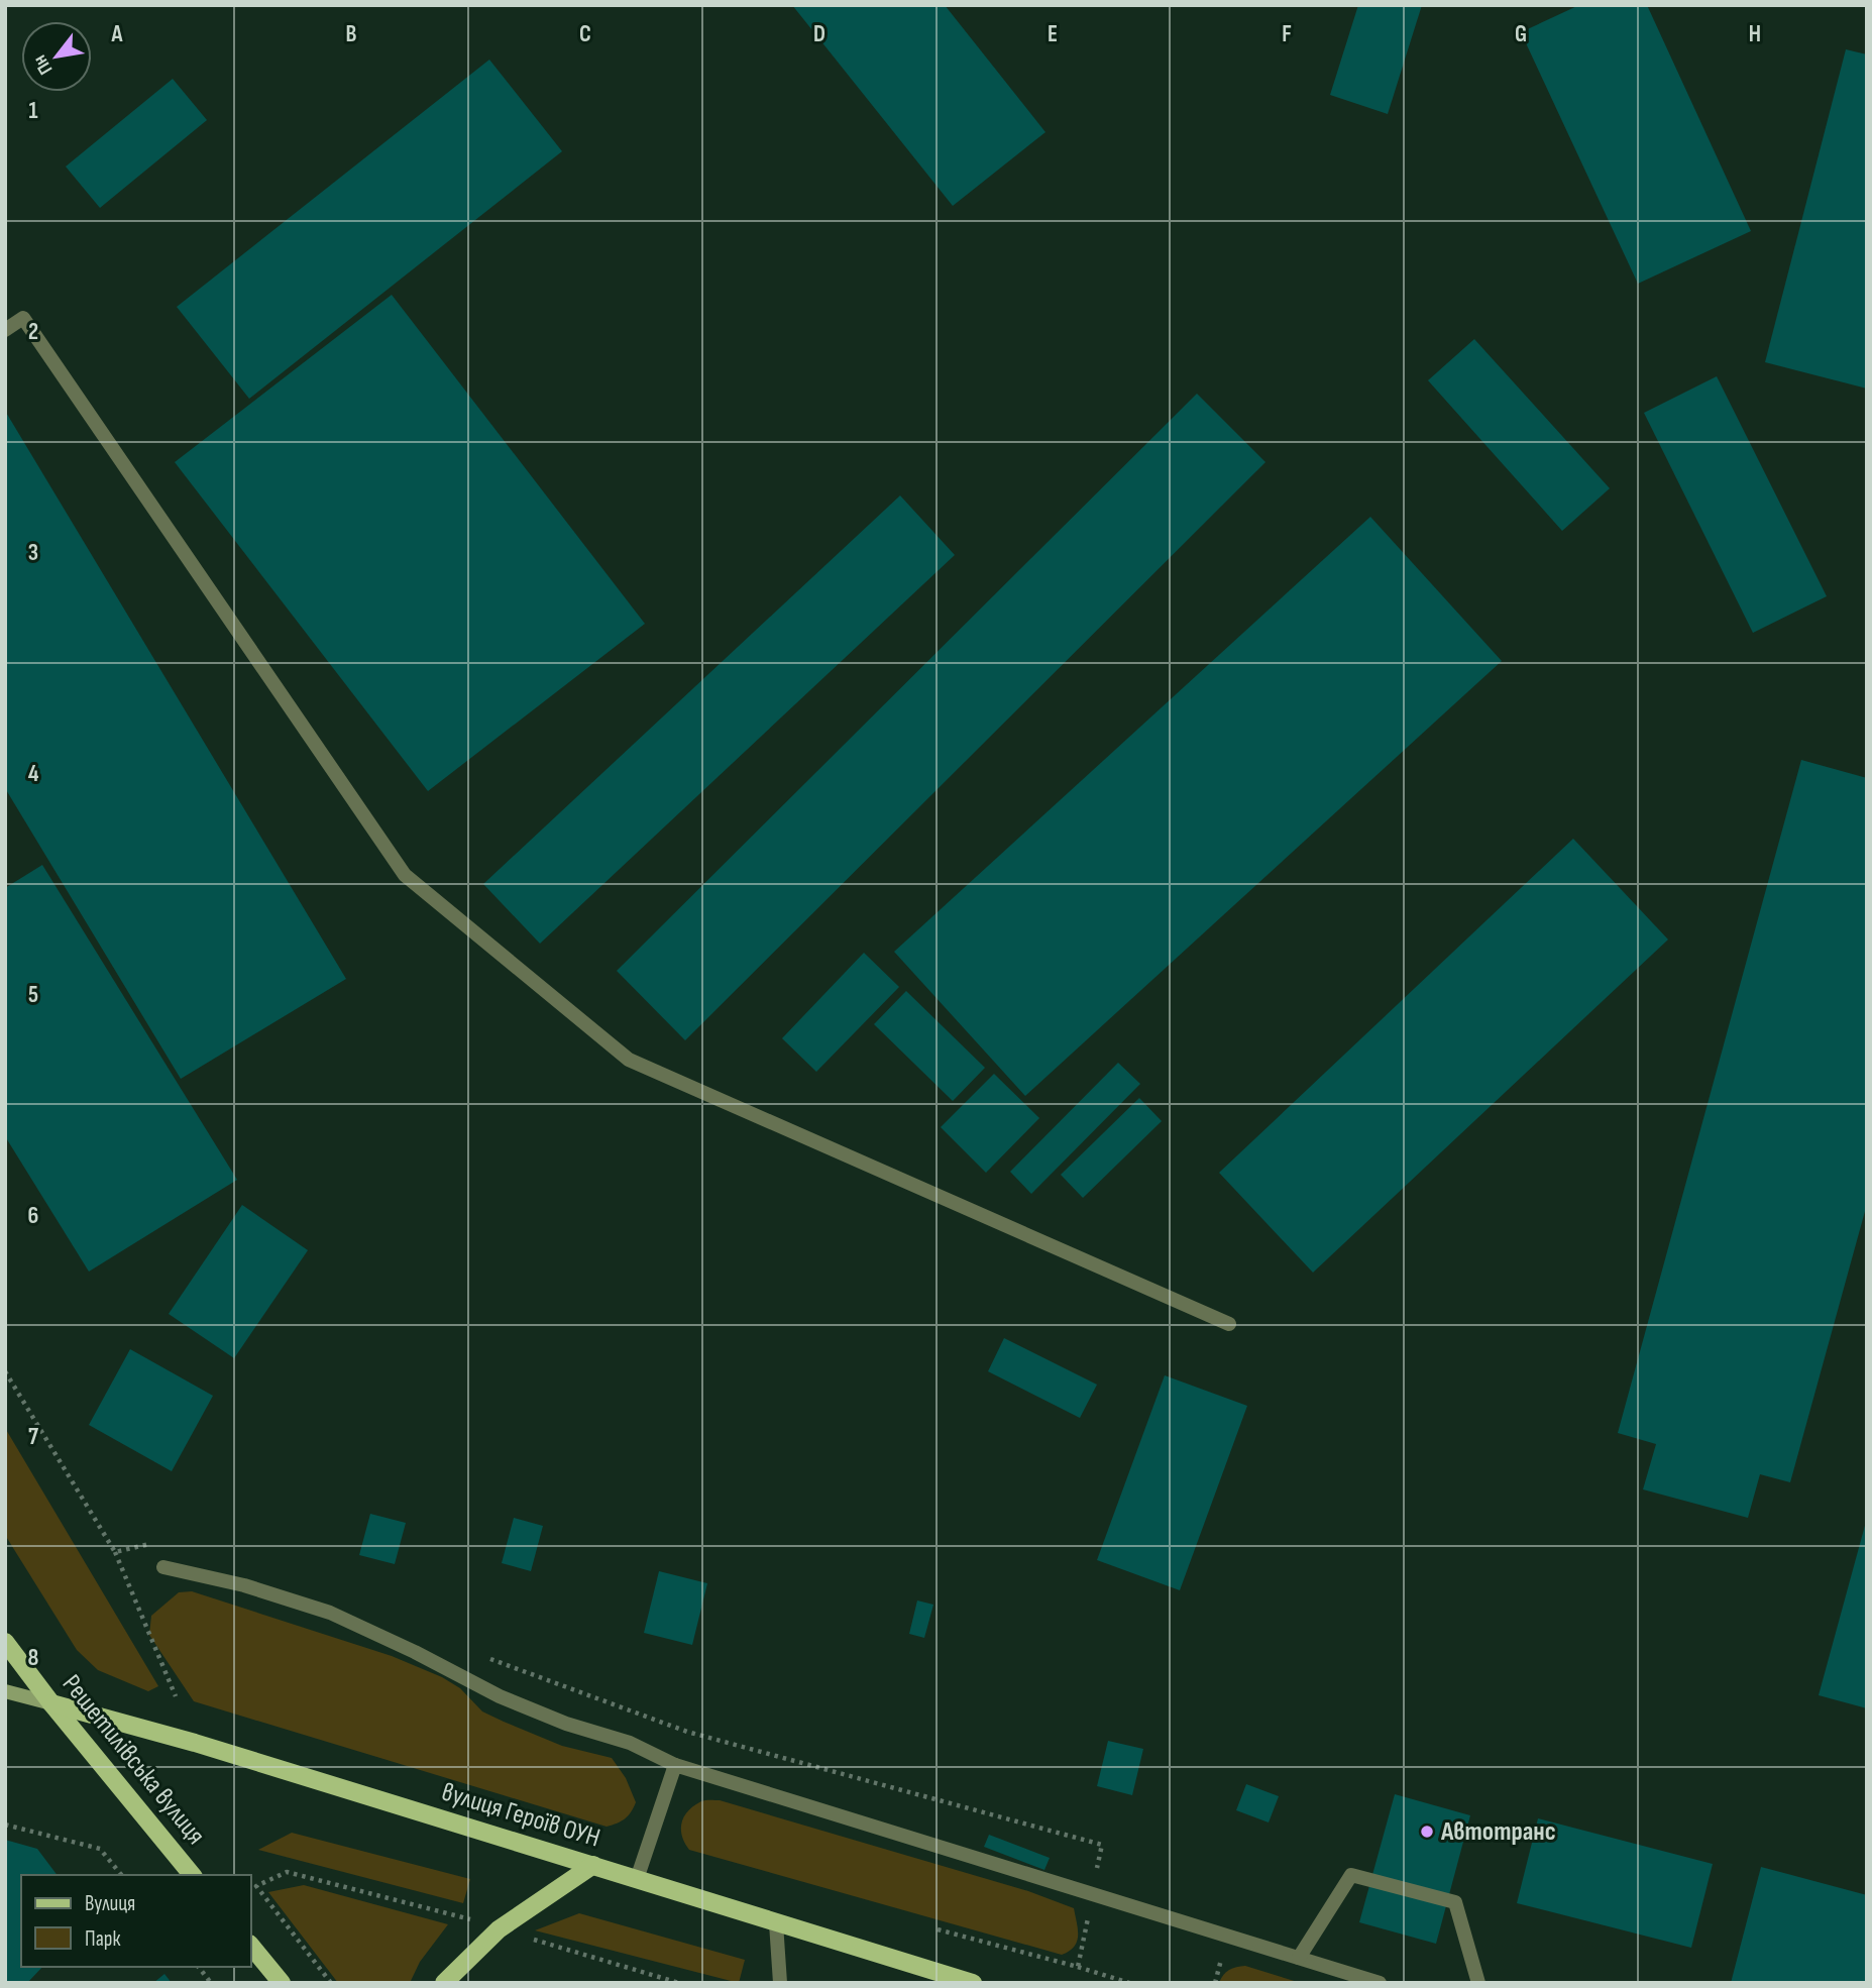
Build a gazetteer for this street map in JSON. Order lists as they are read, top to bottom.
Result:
{
  "streets": {
    "main road": ["Решетилівська вулиця", "вулиця Героїв ОУН"]
  },
  "crossings": [
    ["Решетилівська вулиця", "вулиця Героїв ОУН"]
  ],
  "places": ["Автотранс"],
  "legend": ["Вулиця", "Парк"],
  "north": "bottom left",
  "grid": {
    "columns": [
      "A",
      "B",
      "C",
      "D",
      "E",
      "F",
      "G",
      "H"
    ],
    "rows": [
      "1",
      "2",
      "3",
      "4",
      "5",
      "6",
      "7",
      "8"
    ]
  }
}
